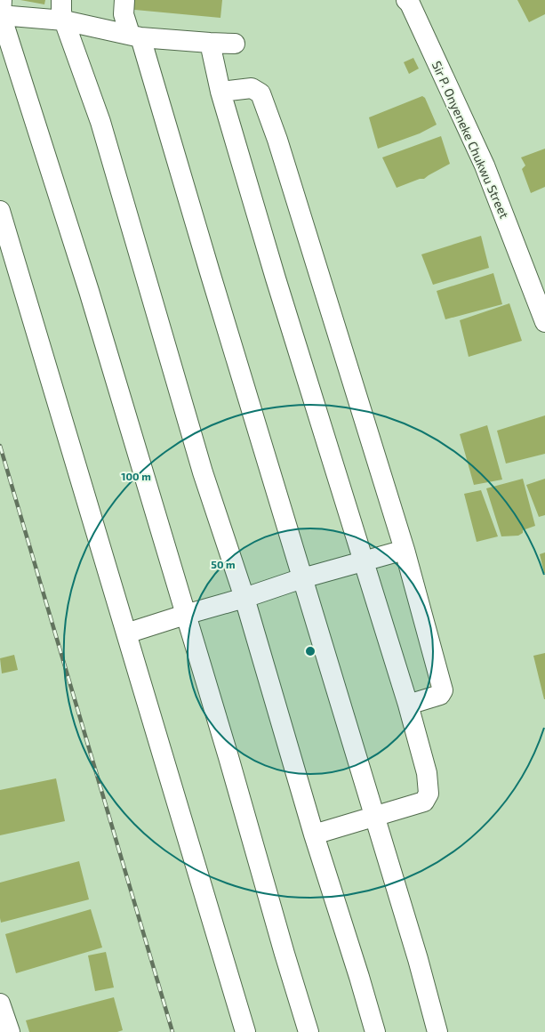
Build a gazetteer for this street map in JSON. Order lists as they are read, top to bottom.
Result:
{
  "streets": {
    "street": ["Sir P. Onyeneke Chukwu Street"]
  },
  "rings": ["100 m", "50 m"]
}
